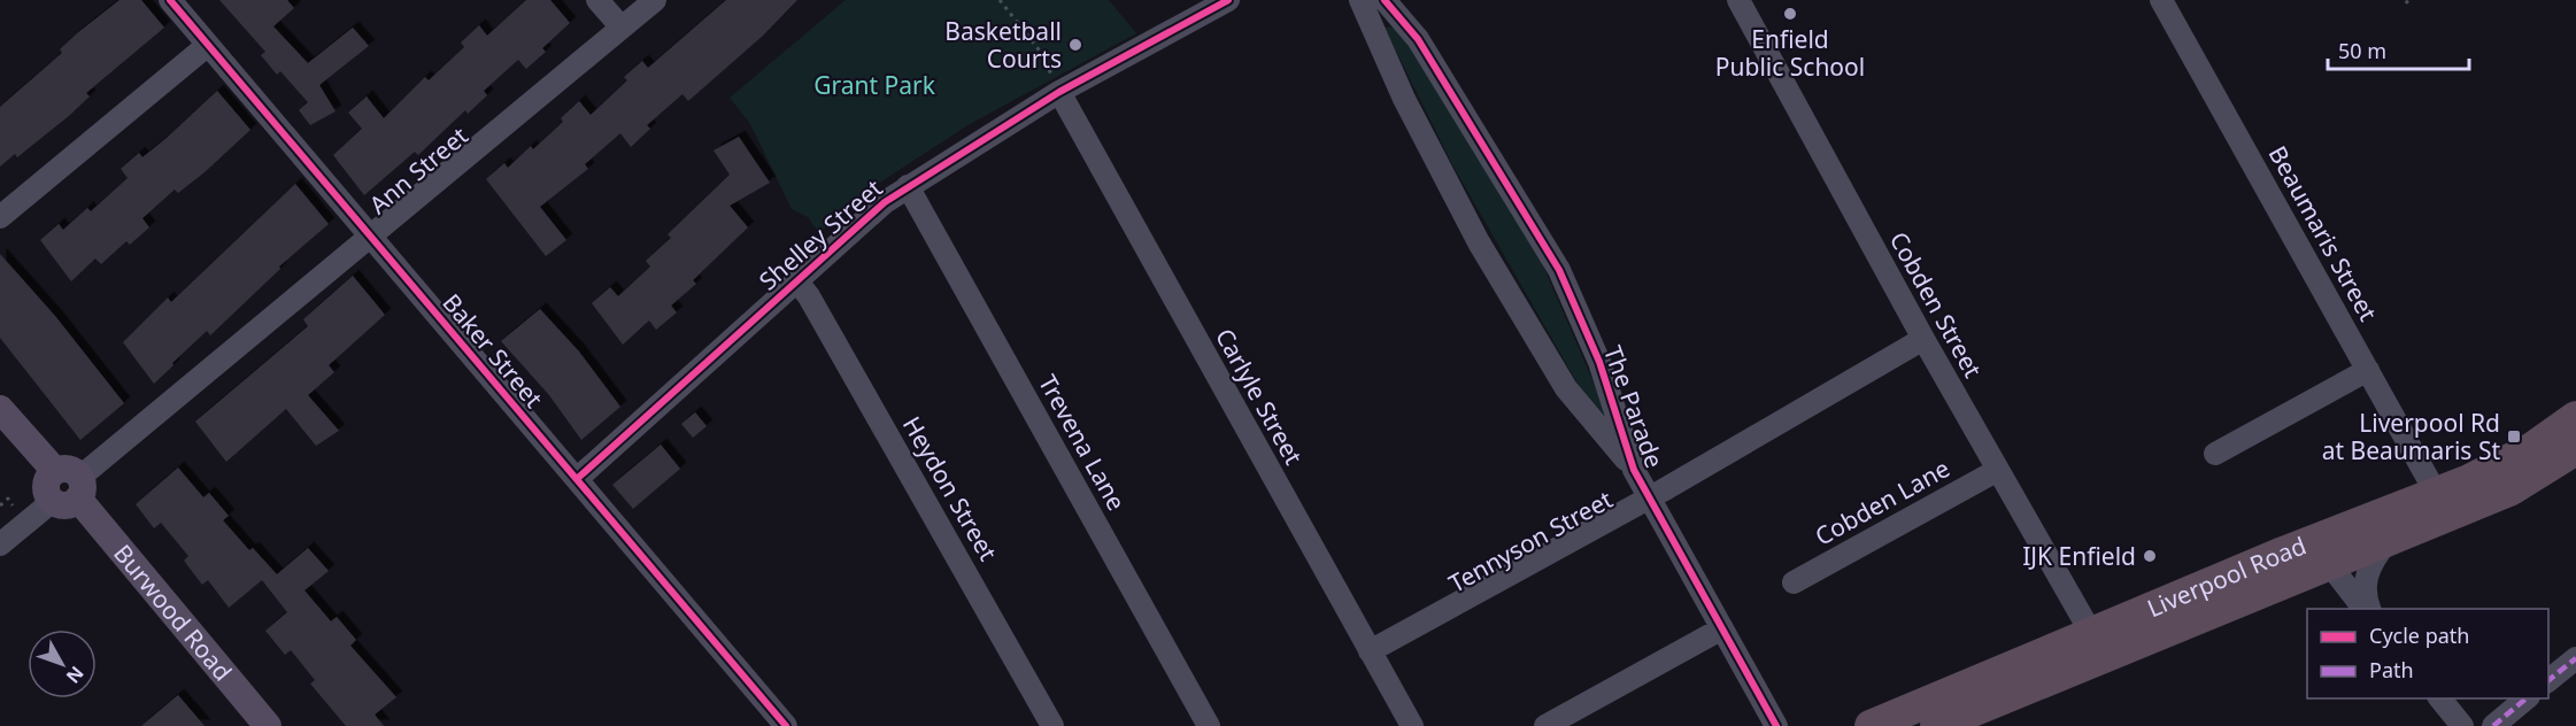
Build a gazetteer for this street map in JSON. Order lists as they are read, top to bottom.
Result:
{
  "streets": {
    "highway": ["Liverpool Road"],
    "main road": ["Burwood Road"],
    "street": [
      "Ann Street",
      "Beaumaris Street",
      "Shelley Street",
      "Cobden Street",
      "Baker Street",
      "Carlyle Street",
      "The Parade",
      "Trevena Lane",
      "Heydon Street",
      "Cobden Lane",
      "Tennyson Street"
    ]
  },
  "crossings": [
    ["Ann Street", "Baker Street"],
    ["Ann Street", "Burwood Road"],
    ["Beaumaris Street", "Liverpool Road"],
    ["Shelley Street", "Baker Street"],
    ["Shelley Street", "Carlyle Street"],
    ["Shelley Street", "Trevena Lane"],
    ["Shelley Street", "Heydon Street"],
    ["Cobden Street", "Cobden Lane"],
    ["Cobden Street", "Tennyson Street"],
    ["Cobden Street", "Liverpool Road"],
    ["Carlyle Street", "Tennyson Street"],
    ["The Parade", "Tennyson Street"]
  ],
  "parks": ["Grant Park"],
  "places": {
    "other": ["Enfield Public School", "Basketball Courts", "IJK Enfield"],
    "transit": ["Liverpool Rd at Beaumaris St"]
  },
  "legend": ["Cycle path", "Path"],
  "scale_bar": "50 m",
  "north": "bottom right"
}
